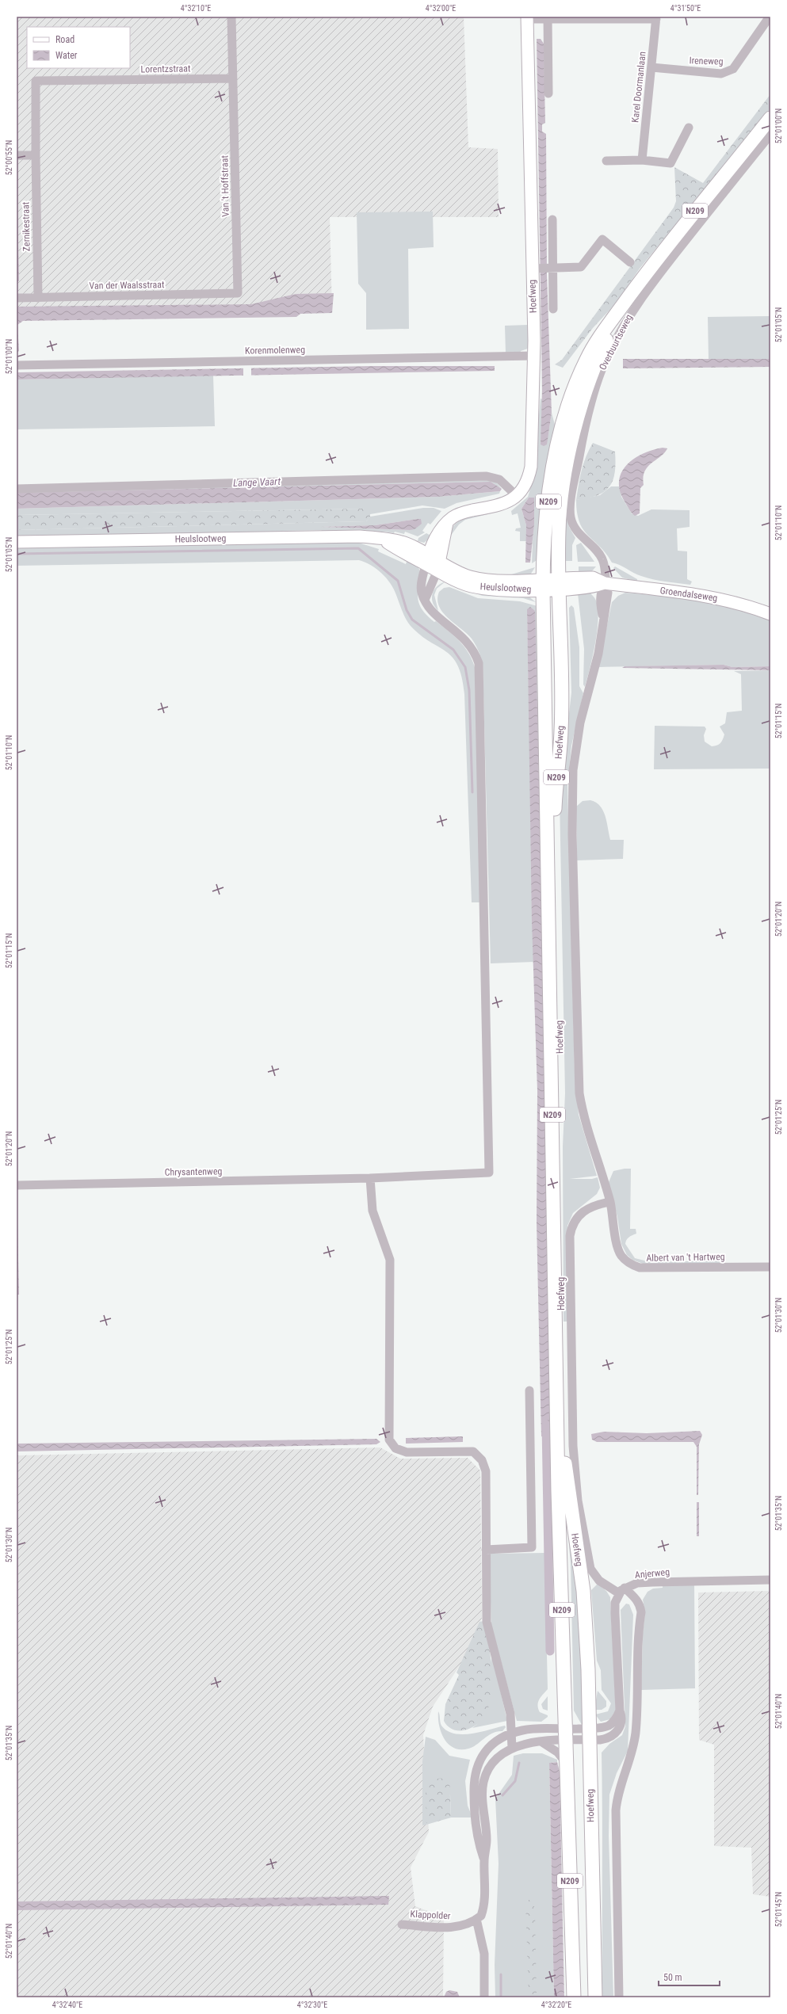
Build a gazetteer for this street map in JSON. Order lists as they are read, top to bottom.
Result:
{
  "streets": {
    "main road": ["N209", "Hoefweg", "Overbuurtseweg"],
    "street": [
      "Ireneweg",
      "Lorentzstraat",
      "Karel Doormanlaan",
      "Van 't Hoffstraat",
      "Zernikestraat",
      "Van der Waalsstraat",
      "Korenmolenweg",
      "Heulslootweg",
      "Groendalseweg",
      "Chrysantenweg",
      "Albert van 't Hartweg",
      "Anjerweg",
      "Klappolder"
    ]
  },
  "crossings": [
    ["Ireneweg", "Karel Doormanlaan"],
    ["Lorentzstraat", "Van 't Hoffstraat"],
    ["Lorentzstraat", "Zernikestraat"],
    ["Van 't Hoffstraat", "Van der Waalsstraat"],
    ["Zernikestraat", "Van der Waalsstraat"],
    ["Hoefweg", "Overbuurtseweg"],
    ["Hoefweg", "Korenmolenweg"],
    ["Hoefweg", "Heulslootweg"],
    ["Hoefweg", "Groendalseweg"],
    ["Hoefweg", "Chrysantenweg"],
    ["Hoefweg", "Albert van 't Hartweg"],
    ["Hoefweg", "Anjerweg"],
    ["Overbuurtseweg", "Heulslootweg"],
    ["Overbuurtseweg", "Groendalseweg"],
    ["Heulslootweg", "Groendalseweg"]
  ],
  "water": ["Lange Vaart"],
  "legend": ["Road", "Water"],
  "scale_bar": "50 m",
  "coordinates": [
    "4°32'10\"E",
    "4°32'00\"E",
    "4°31'50\"E",
    "52°01'00\"N",
    "52°00'55\"N",
    "52°01'05\"N",
    "52°01'10\"N",
    "52°01'15\"N",
    "52°01'20\"N",
    "52°01'25\"N",
    "52°01'30\"N",
    "52°01'35\"N",
    "52°01'40\"N",
    "52°01'45\"N",
    "4°32'40\"E",
    "4°32'30\"E",
    "4°32'20\"E"
  ]
}
